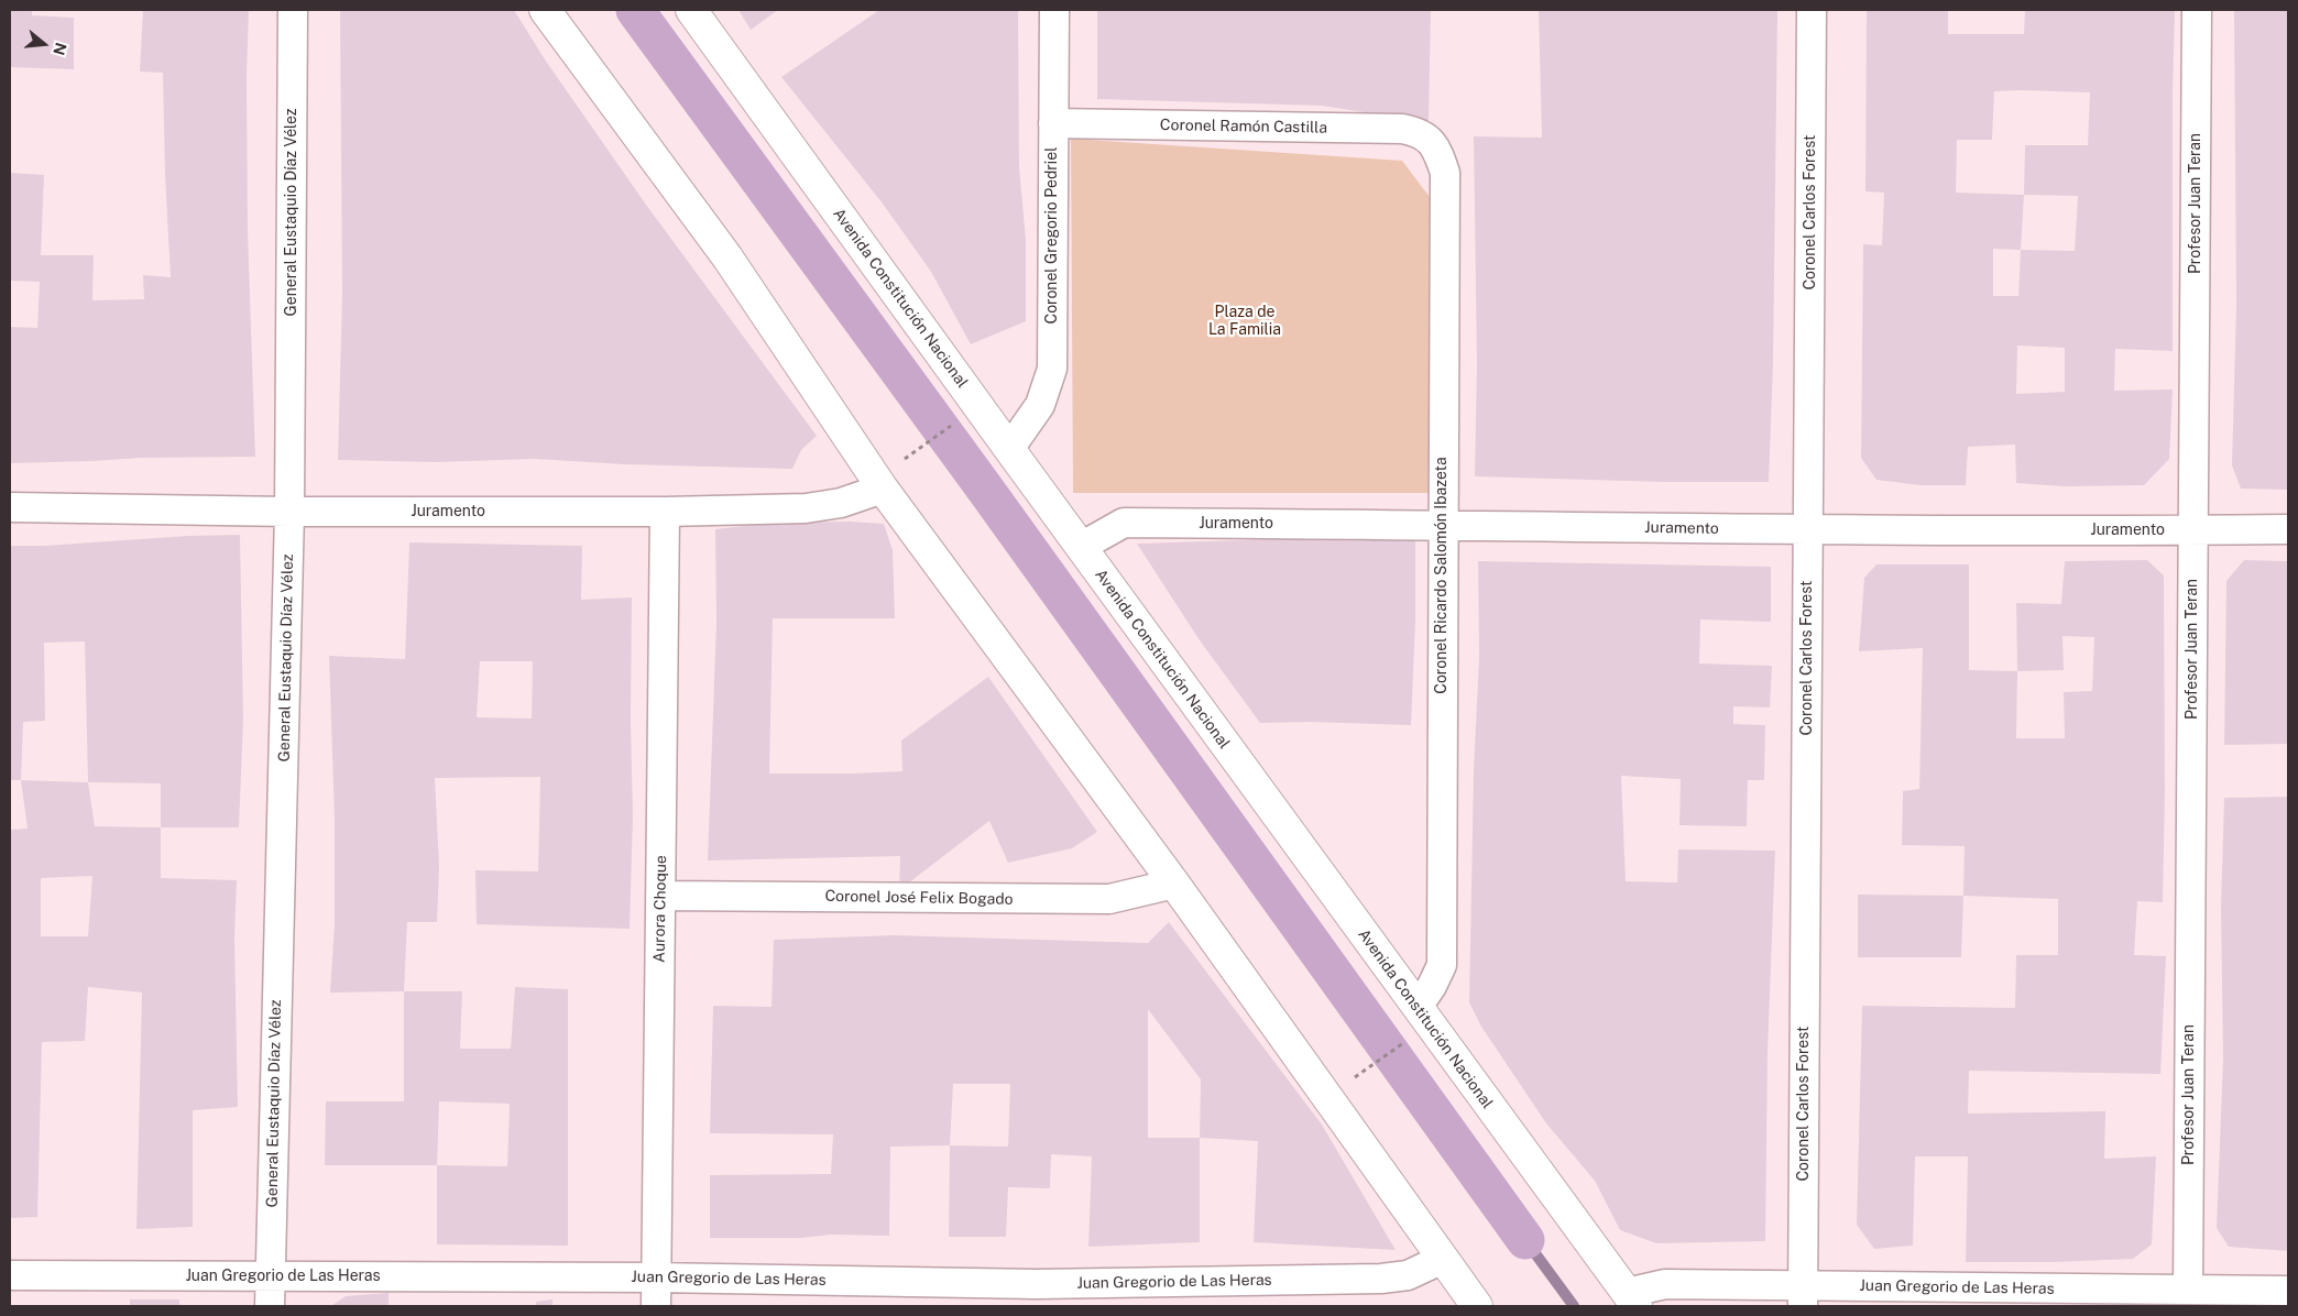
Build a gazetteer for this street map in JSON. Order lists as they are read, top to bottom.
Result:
{
  "streets": {
    "main road": ["Avenida Constitución Nacional"],
    "street": [
      "Coronel Ramón Castilla",
      "Profesor Juan Teran",
      "General Eustaquio Díaz Vélez",
      "Coronel Carlos Forest",
      "Coronel Gregorio Pedriel",
      "Juramento",
      "Coronel Ricardo Salomón Ibazeta",
      "Coronel José Felix Bogado",
      "Aurora Choque",
      "Juan Gregorio de Las Heras"
    ]
  },
  "crossings": [
    ["Coronel Ramón Castilla", "Coronel Gregorio Pedriel"],
    ["Coronel Ramón Castilla", "Coronel Ricardo Salomón Ibazeta"],
    ["Profesor Juan Teran", "Juramento"],
    ["Profesor Juan Teran", "Juan Gregorio de Las Heras"],
    ["General Eustaquio Díaz Vélez", "Juramento"],
    ["General Eustaquio Díaz Vélez", "Juan Gregorio de Las Heras"],
    ["Coronel Carlos Forest", "Juramento"],
    ["Coronel Carlos Forest", "Juan Gregorio de Las Heras"],
    ["Coronel Gregorio Pedriel", "Avenida Constitución Nacional"],
    ["Avenida Constitución Nacional", "Juramento"],
    ["Avenida Constitución Nacional", "Coronel Ricardo Salomón Ibazeta"],
    ["Avenida Constitución Nacional", "Juan Gregorio de Las Heras"],
    ["Juramento", "Coronel Ricardo Salomón Ibazeta"],
    ["Juramento", "Aurora Choque"],
    ["Coronel José Felix Bogado", "Aurora Choque"],
    ["Aurora Choque", "Juan Gregorio de Las Heras"]
  ],
  "parks": ["Plaza de La Familia"],
  "north": "right"
}
